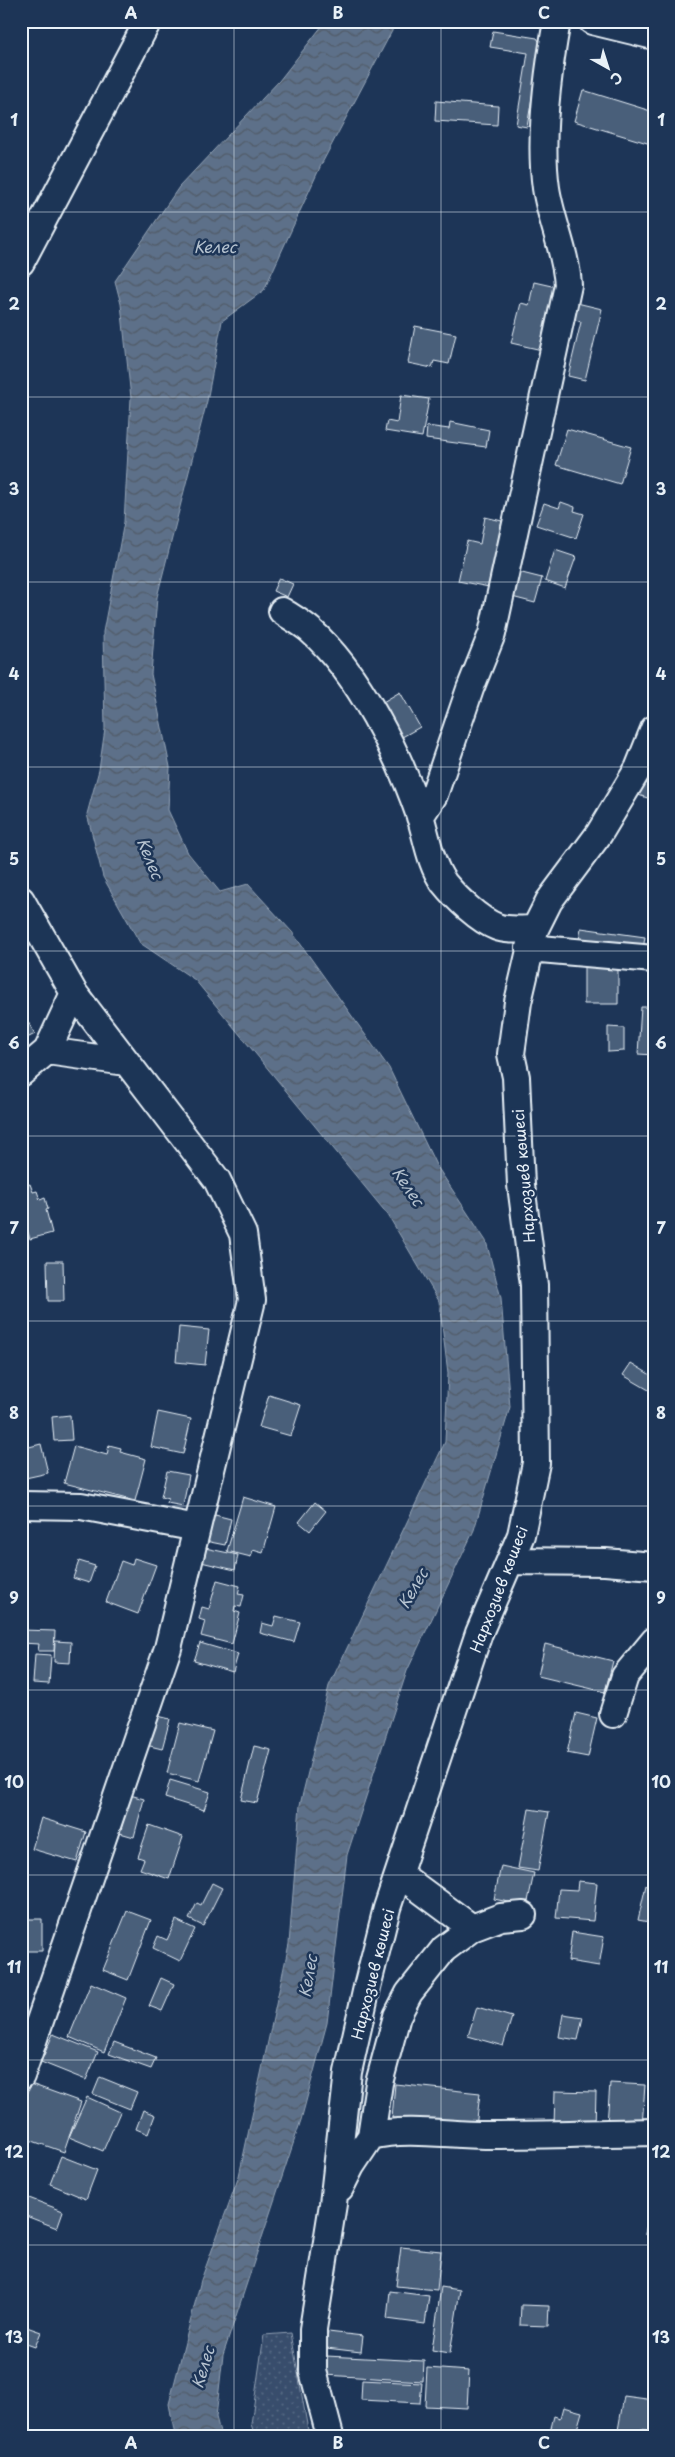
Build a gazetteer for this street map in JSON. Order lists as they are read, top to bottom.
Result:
{
  "streets": {
    "street": ["Нархозиев көшесі"]
  },
  "water": ["Келес"],
  "north": "bottom right",
  "grid": {
    "columns": ["A", "B", "C"],
    "rows": [
      "1",
      "2",
      "3",
      "4",
      "5",
      "6",
      "7",
      "8",
      "9",
      "10",
      "11",
      "12",
      "13"
    ]
  }
}
